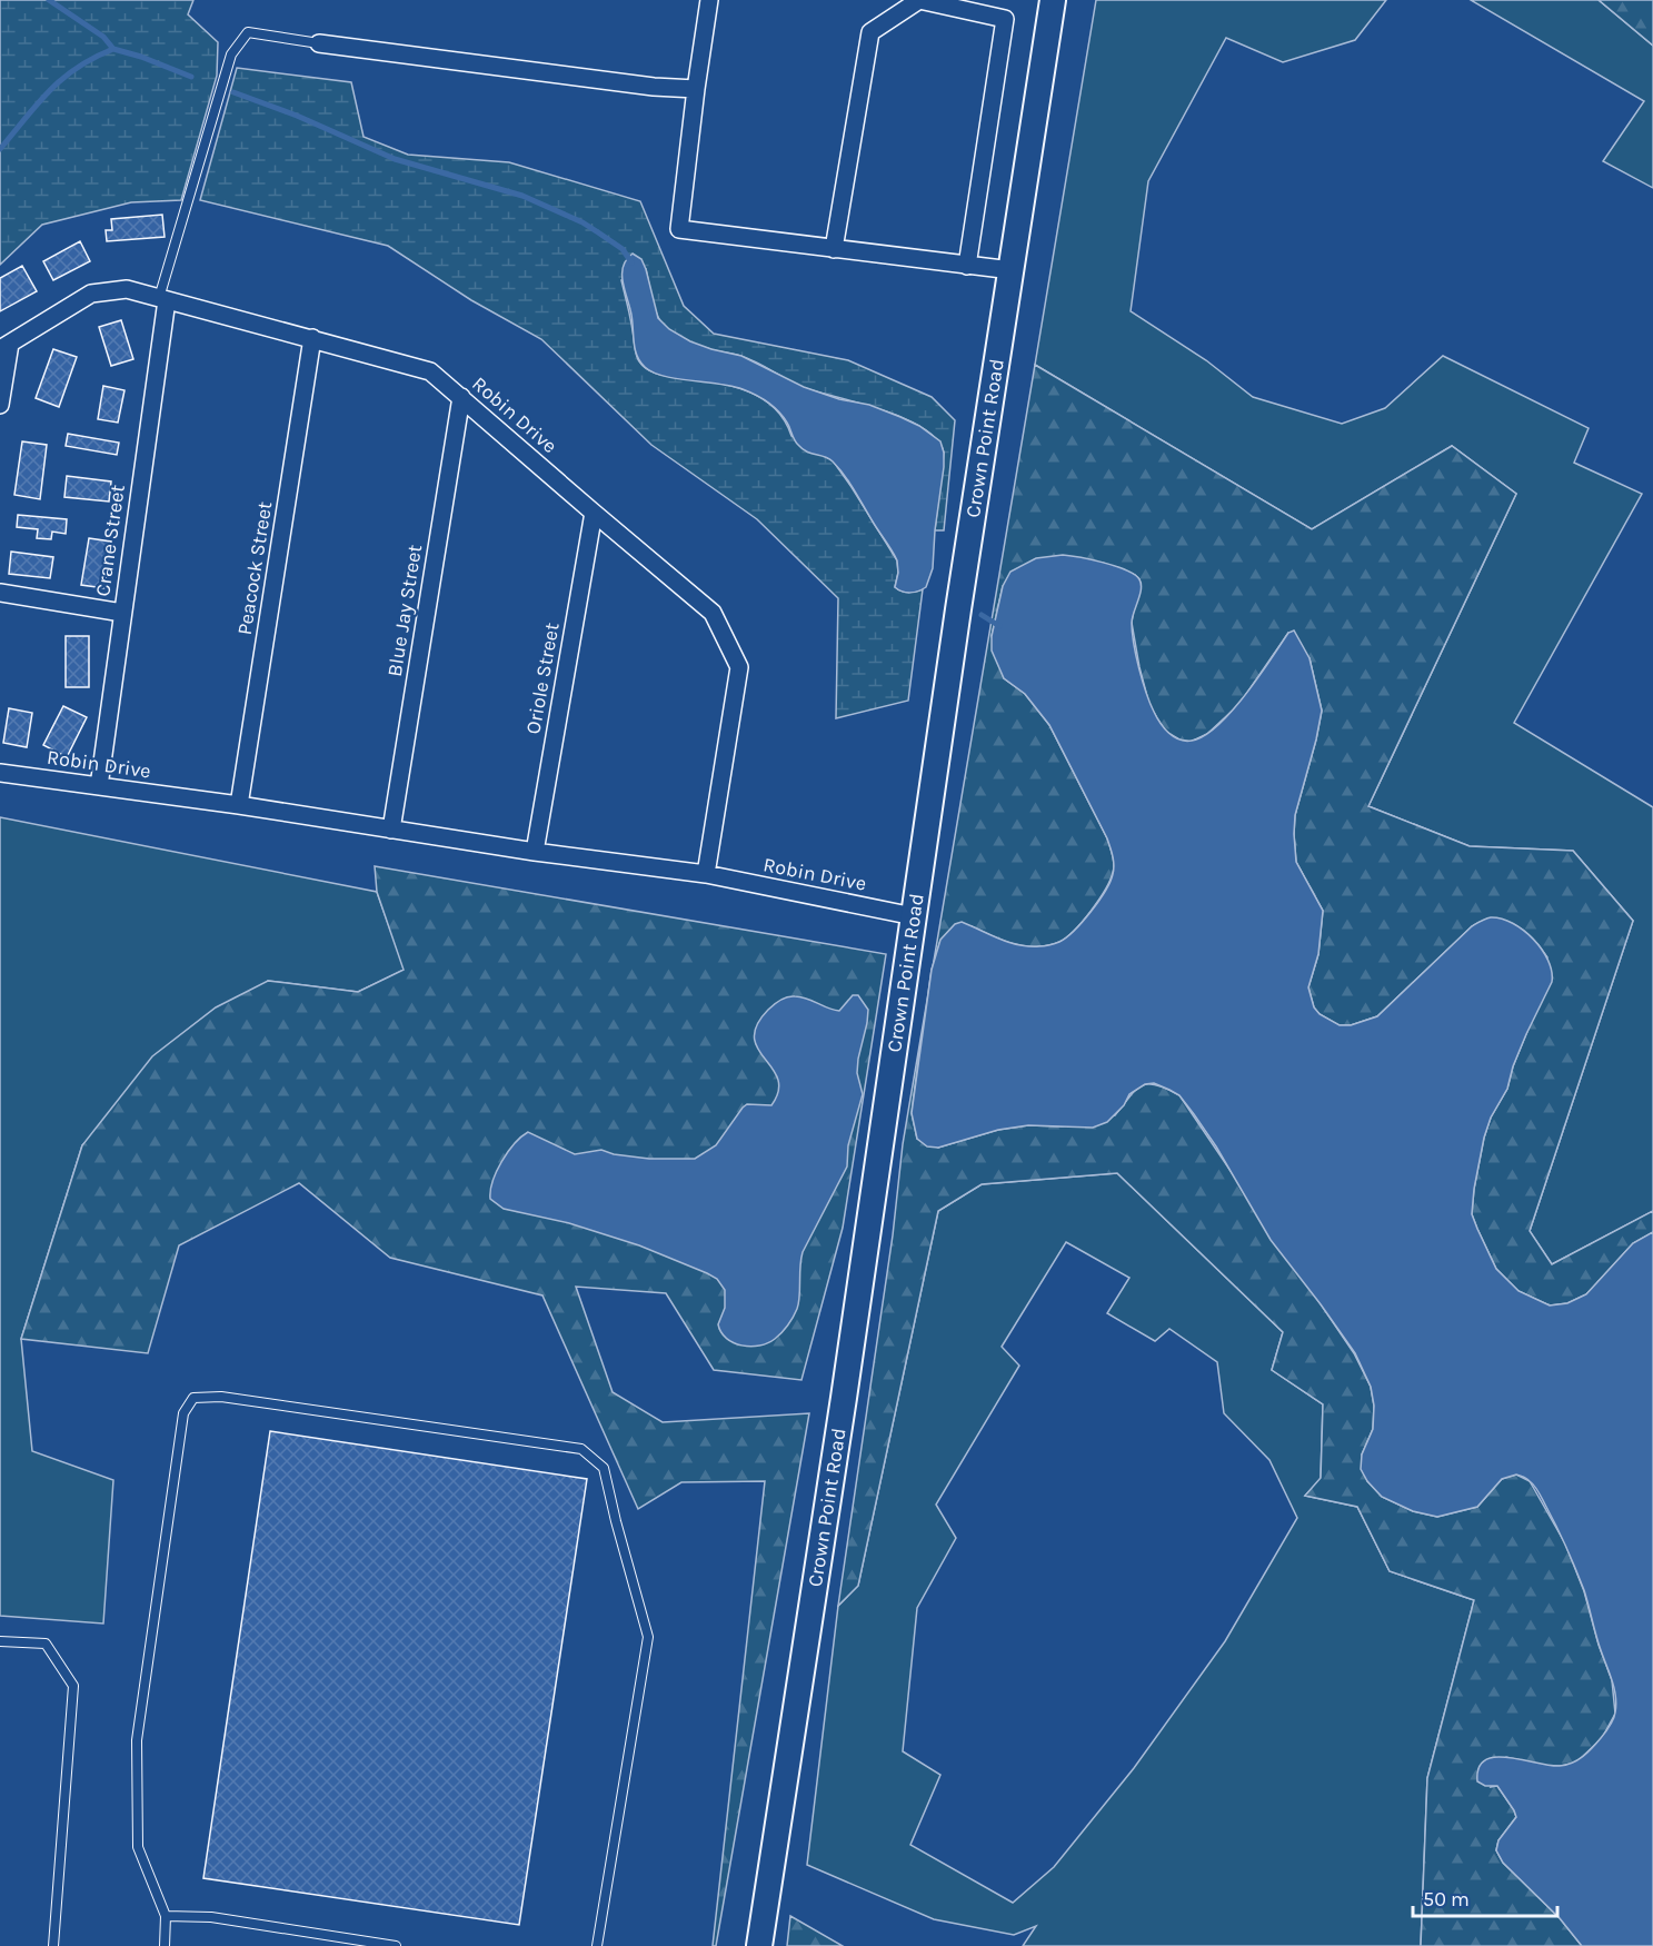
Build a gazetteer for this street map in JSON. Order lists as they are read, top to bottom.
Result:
{
  "streets": {
    "main road": ["Crown Point Road"],
    "street": [
      "Robin Drive",
      "Crane Street",
      "Peacock Street",
      "Blue Jay Street",
      "Oriole Street"
    ]
  },
  "crossings": [
    ["Robin Drive", "Crown Point Road"],
    ["Robin Drive", "Crane Street"],
    ["Robin Drive", "Peacock Street"],
    ["Robin Drive", "Blue Jay Street"],
    ["Robin Drive", "Oriole Street"]
  ],
  "scale_bar": "50 m"
}
